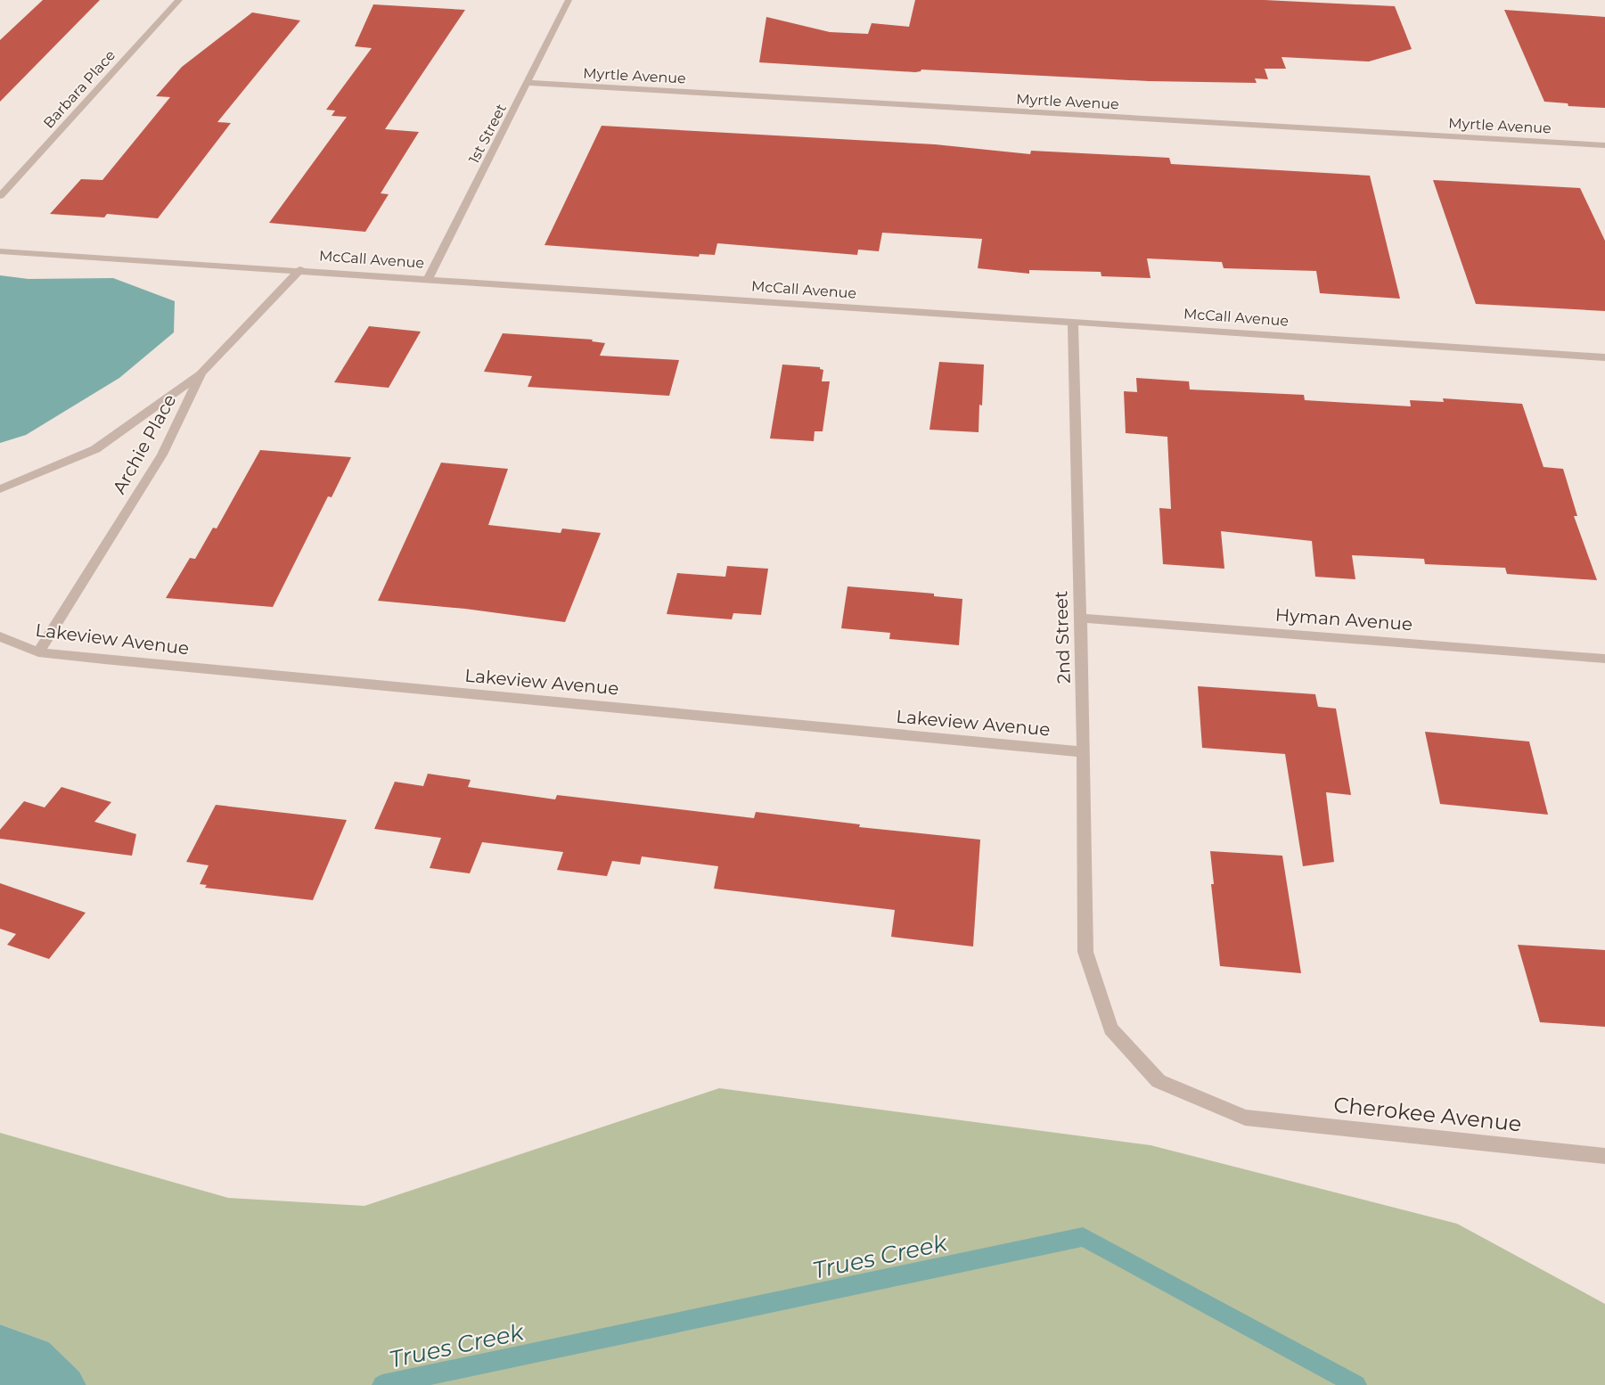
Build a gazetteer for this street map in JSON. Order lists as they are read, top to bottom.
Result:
{
  "streets": {
    "street": [
      "Myrtle Avenue",
      "Barbara Place",
      "1st Street",
      "McCall Avenue",
      "Archie Place",
      "Hyman Avenue",
      "2nd Street",
      "Lakeview Avenue",
      "Cherokee Avenue"
    ]
  },
  "crossings": [
    ["Myrtle Avenue", "1st Street"],
    ["1st Street", "McCall Avenue"],
    ["McCall Avenue", "Archie Place"],
    ["McCall Avenue", "2nd Street"],
    ["Archie Place", "Lakeview Avenue"],
    ["Hyman Avenue", "2nd Street"],
    ["2nd Street", "Lakeview Avenue"],
    ["2nd Street", "Cherokee Avenue"]
  ],
  "water": ["Trues Creek"]
}
